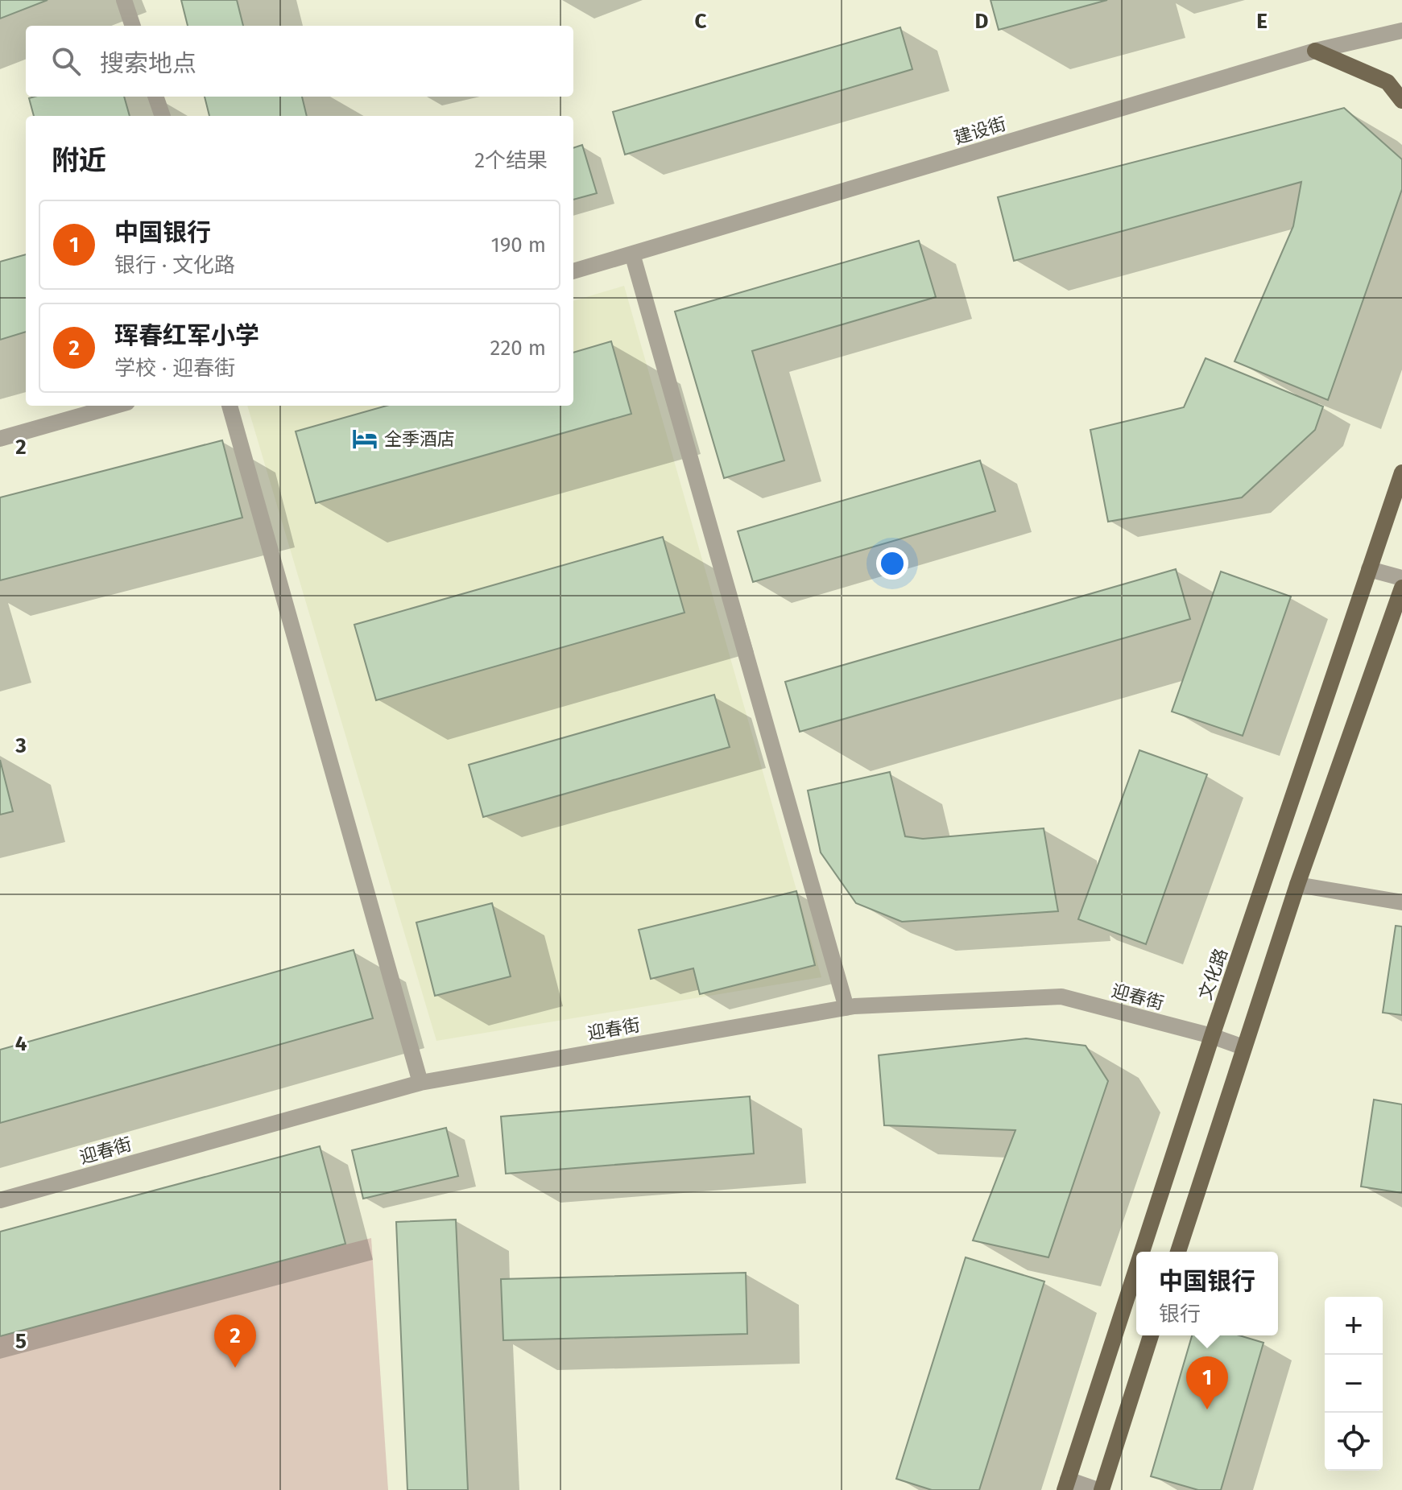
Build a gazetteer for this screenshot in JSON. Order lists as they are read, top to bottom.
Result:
{
  "streets": {
    "main road": ["文化路"],
    "street": ["建设街", "迎春街"]
  },
  "crossings": [
    ["文化路", "迎春街"]
  ],
  "places": {
    "hotel": ["全季酒店"]
  },
  "page": {
    "search": "搜索地点",
    "heading": ["附近", "2个结果"],
    "list": [
      {
        "mark": "1",
        "name": "中国银行",
        "note": "银行 · 文化路",
        "value": "190 m"
      },
      {
        "mark": "2",
        "name": "珲春红军小学",
        "note": "学校 · 迎春街",
        "value": "220 m"
      }
    ],
    "popup": ["中国银行", "银行"],
    "map_buttons": ["+", "−"],
    "pins": ["2", "1"]
  },
  "grid": {
    "columns": ["C", "D", "E"],
    "rows": [
      "2",
      "3",
      "4",
      "5"
    ]
  }
}
